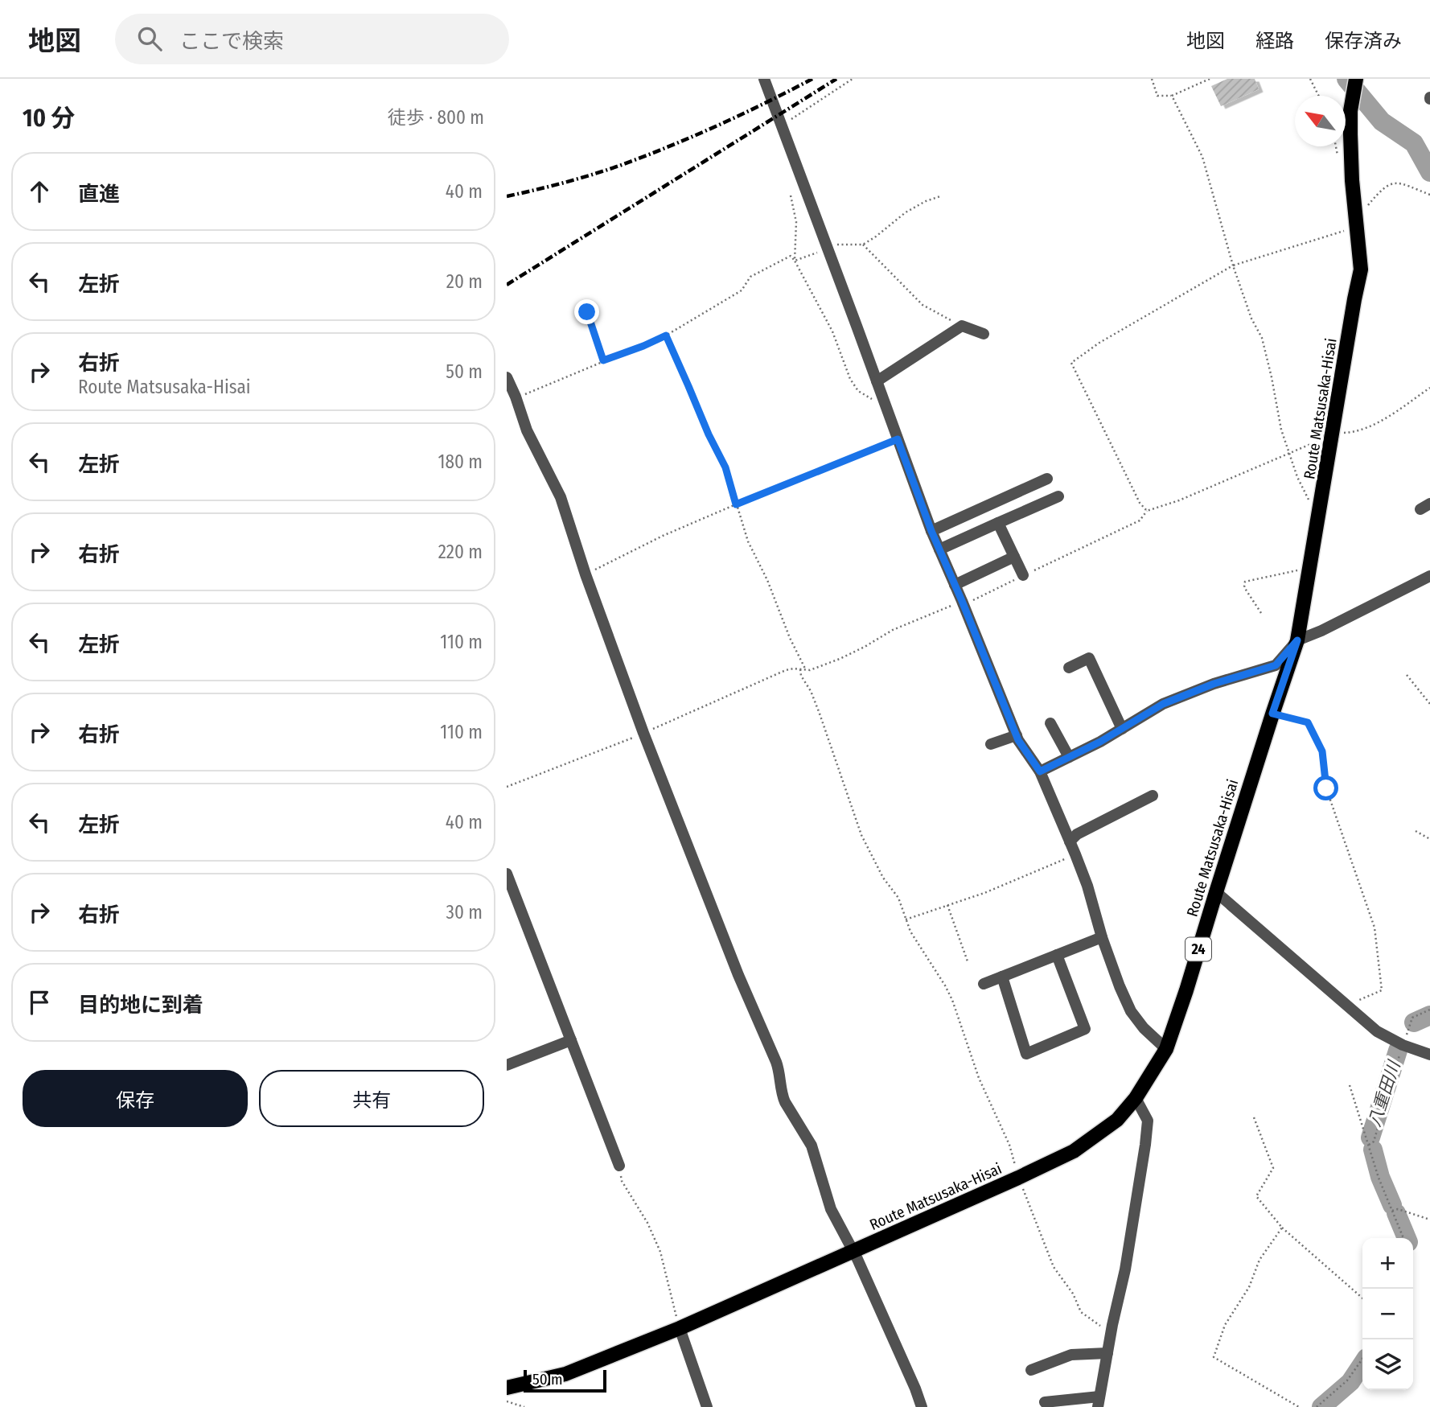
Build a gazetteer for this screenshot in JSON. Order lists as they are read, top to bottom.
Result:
{
  "streets": {
    "main road": ["Route Matsusaka-Hisai", "24"]
  },
  "water": ["八重田川"],
  "scale_bar": "50 m",
  "north": "top left",
  "page": {
    "header": "地図",
    "search": "ここで検索",
    "nav": ["地図", "経路", "保存済み"],
    "heading": ["10 分", "徒歩 · 800 m"],
    "list": [
      ["直進", "40 m"],
      ["左折", "20 m"],
      ["右折", "Route Matsusaka-Hisai", "50 m"],
      ["左折", "180 m"],
      ["右折", "220 m"],
      ["左折", "110 m"],
      ["右折", "110 m"],
      ["左折", "40 m"],
      ["右折", "30 m"],
      "目的地に到着"
    ],
    "buttons": ["保存", "共有"],
    "map_buttons": ["+", "−"],
    "scale": "50 m"
  }
}
